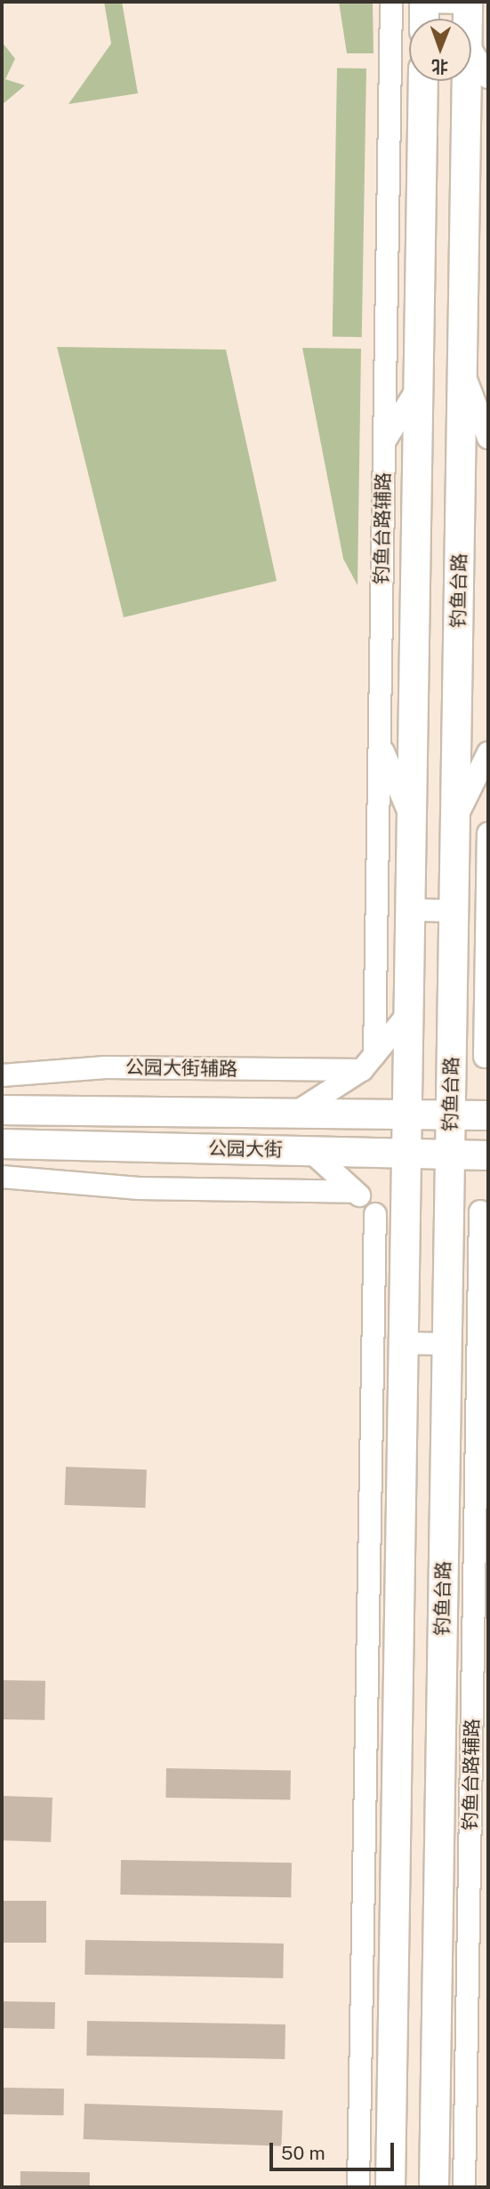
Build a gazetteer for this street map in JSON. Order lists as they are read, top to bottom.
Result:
{
  "streets": {
    "main road": ["钓鱼台路", "公园大街"],
    "street": ["钓鱼台路辅路", "公园大街辅路"]
  },
  "crossings": [
    ["钓鱼台路辅路", "公园大街辅路"],
    ["钓鱼台路", "公园大街"]
  ],
  "scale_bar": "50 m",
  "north": "bottom"
}
